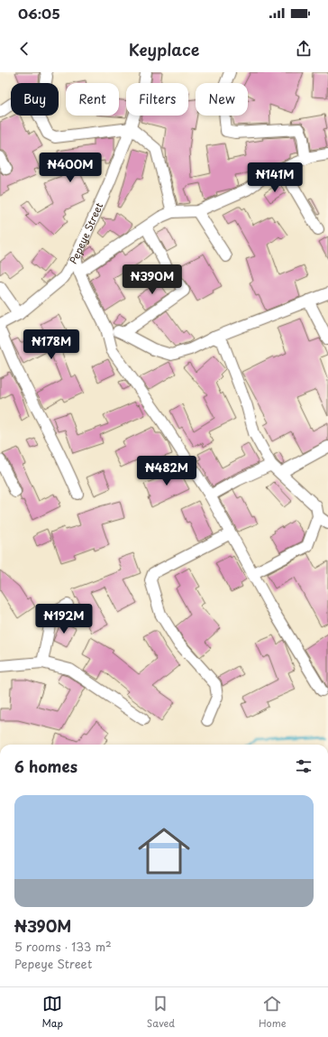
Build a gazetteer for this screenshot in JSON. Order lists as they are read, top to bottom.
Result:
{
  "streets": {
    "street": ["Pepeye Street"]
  },
  "page": {
    "status": "06:05",
    "header": "Keyplace",
    "chip": [
      "Buy",
      "Rent",
      "Filters",
      "New"
    ],
    "price": [
      "₦400M",
      "₦141M",
      "₦390M",
      "₦178M",
      "₦482M",
      "₦192M"
    ],
    "heading": "6 homes",
    "list": [
      {
        "name": "₦390M",
        "note": "5 rooms · 133 m² · Pepeye Street"
      }
    ],
    "tabs": ["Map", "Saved", "Home"]
  }
}
